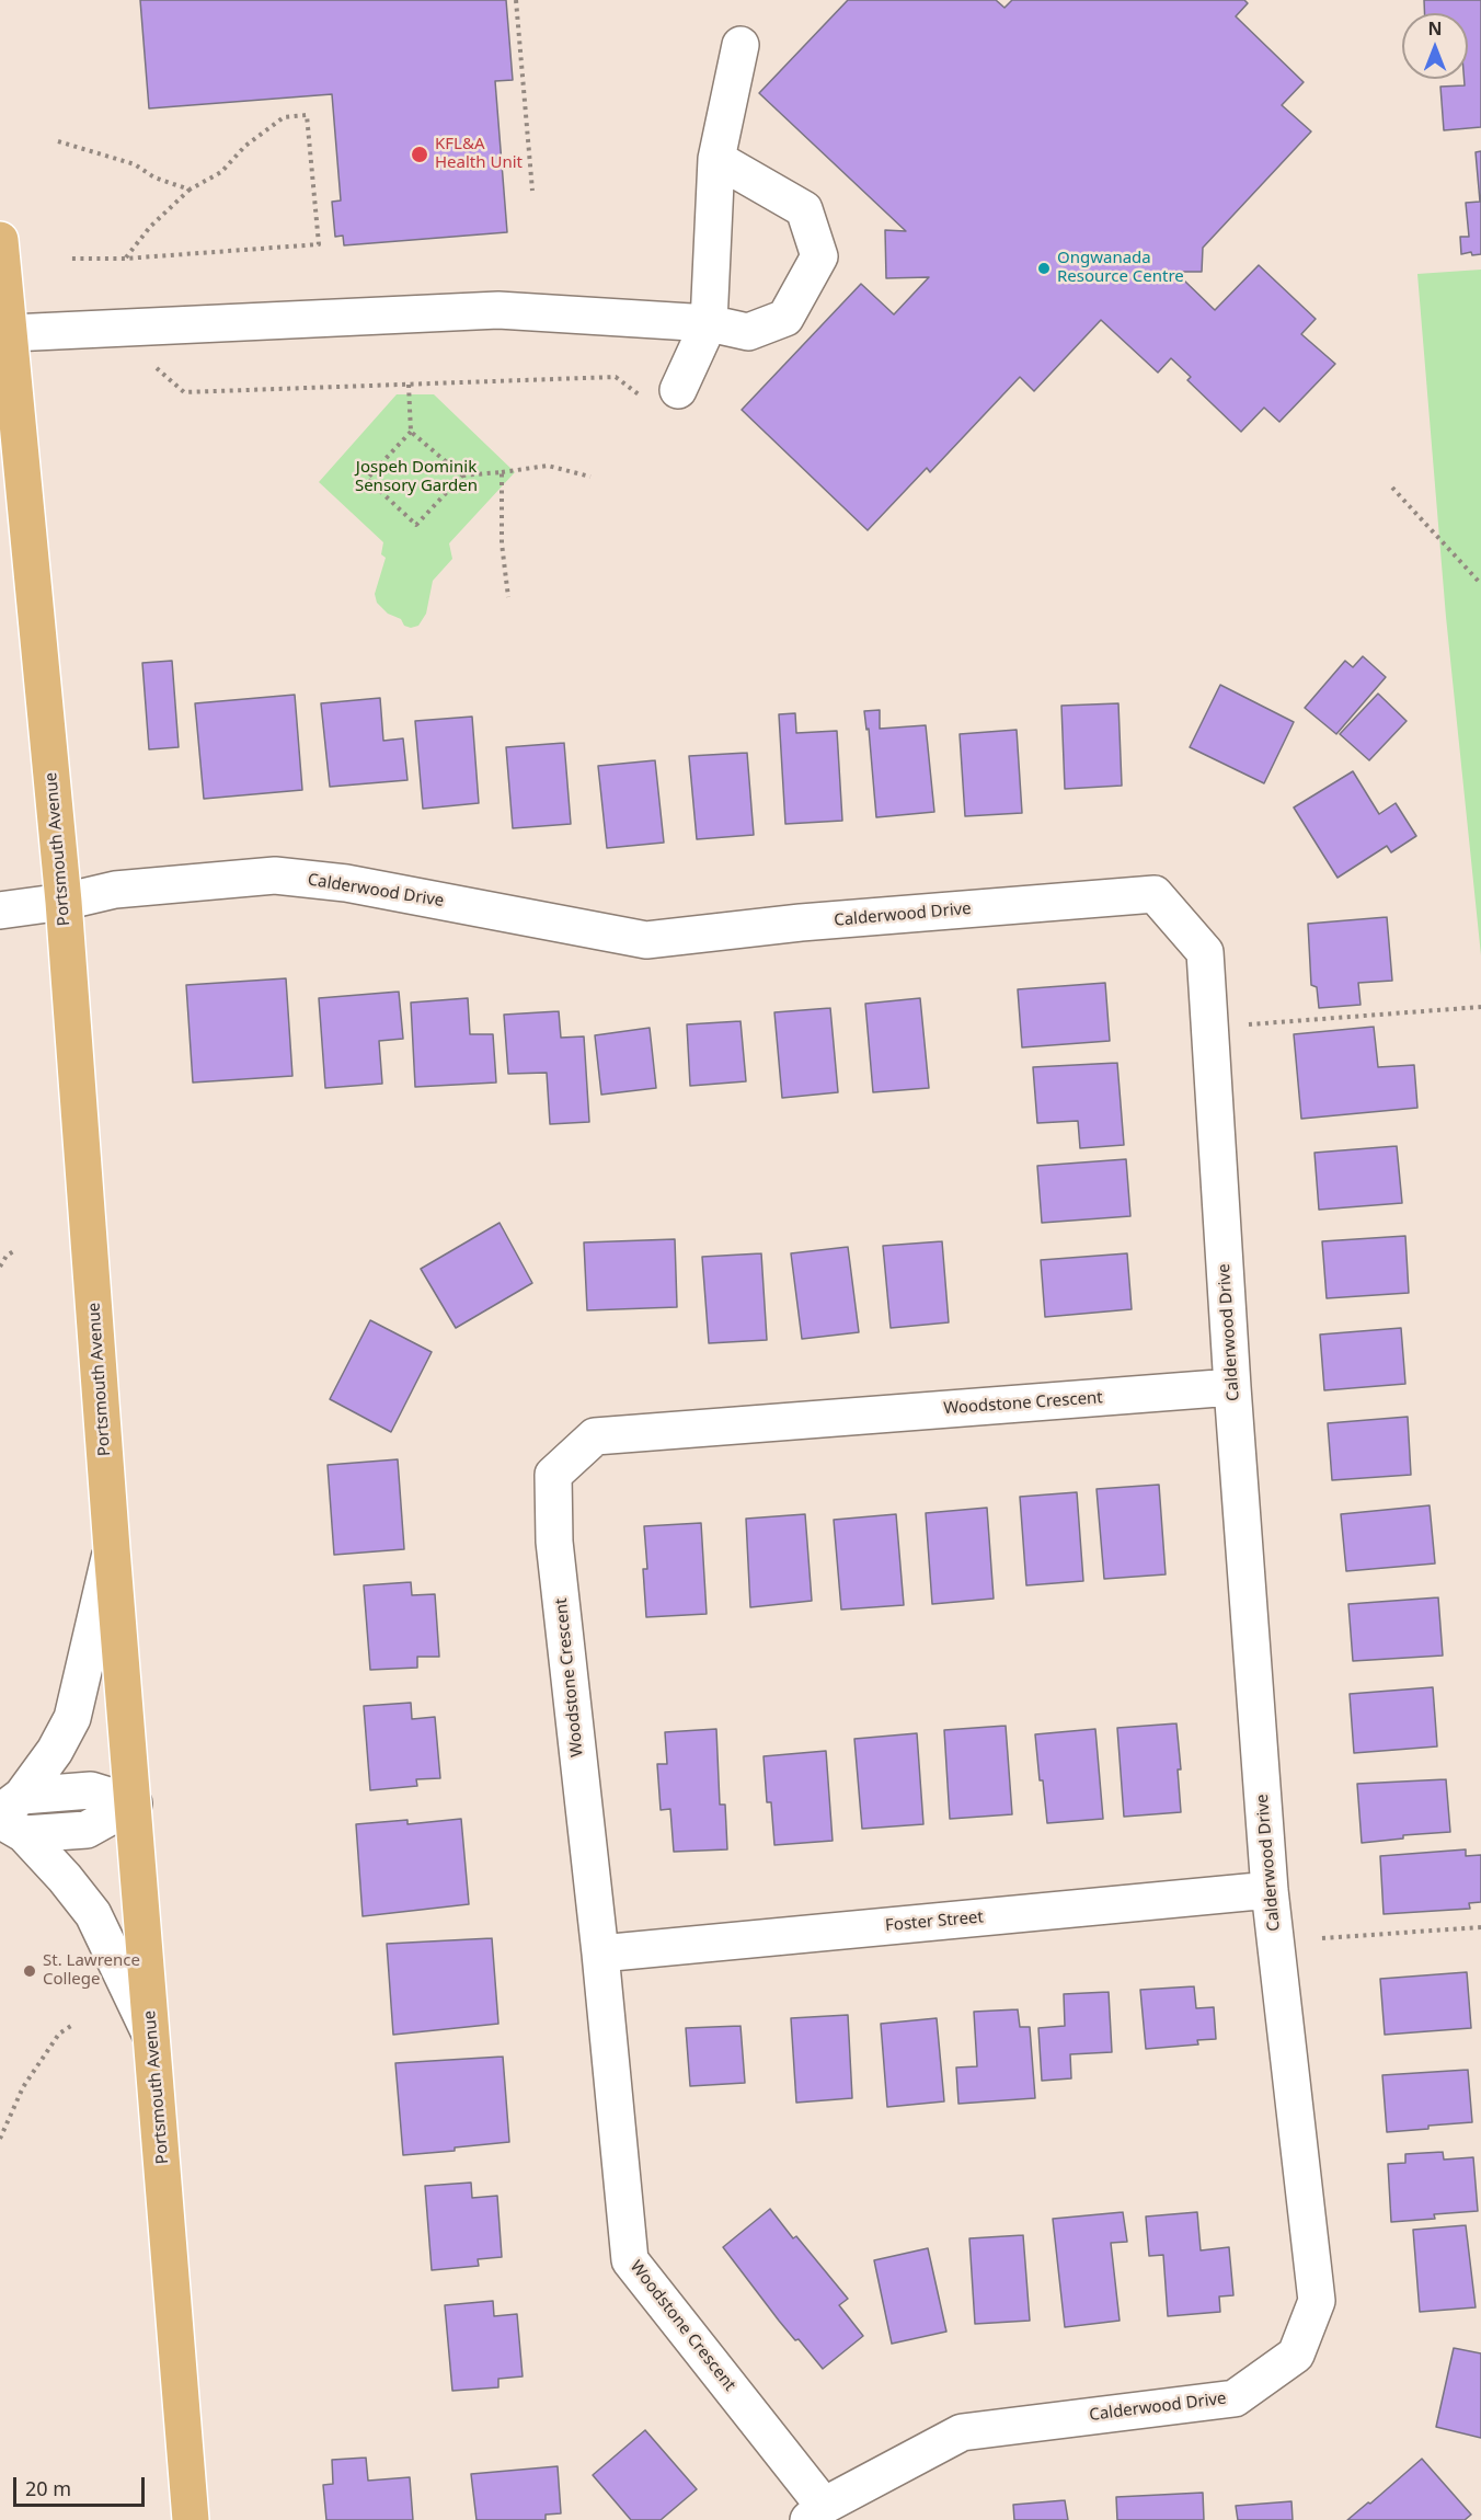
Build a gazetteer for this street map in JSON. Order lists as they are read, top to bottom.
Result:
{
  "streets": {
    "main road": ["Portsmouth Avenue"],
    "street": ["Calderwood Drive", "Woodstone Crescent", "Foster Street"]
  },
  "crossings": [
    ["Portsmouth Avenue", "Calderwood Drive"],
    ["Calderwood Drive", "Woodstone Crescent"],
    ["Calderwood Drive", "Foster Street"],
    ["Woodstone Crescent", "Foster Street"]
  ],
  "parks": ["Jospeh Dominik Sensory Garden"],
  "places": ["KFL&A Health Unit", "Ongwanada Resource Centre", "St. Lawrence College"],
  "scale_bar": "20 m",
  "north": "top"
}
